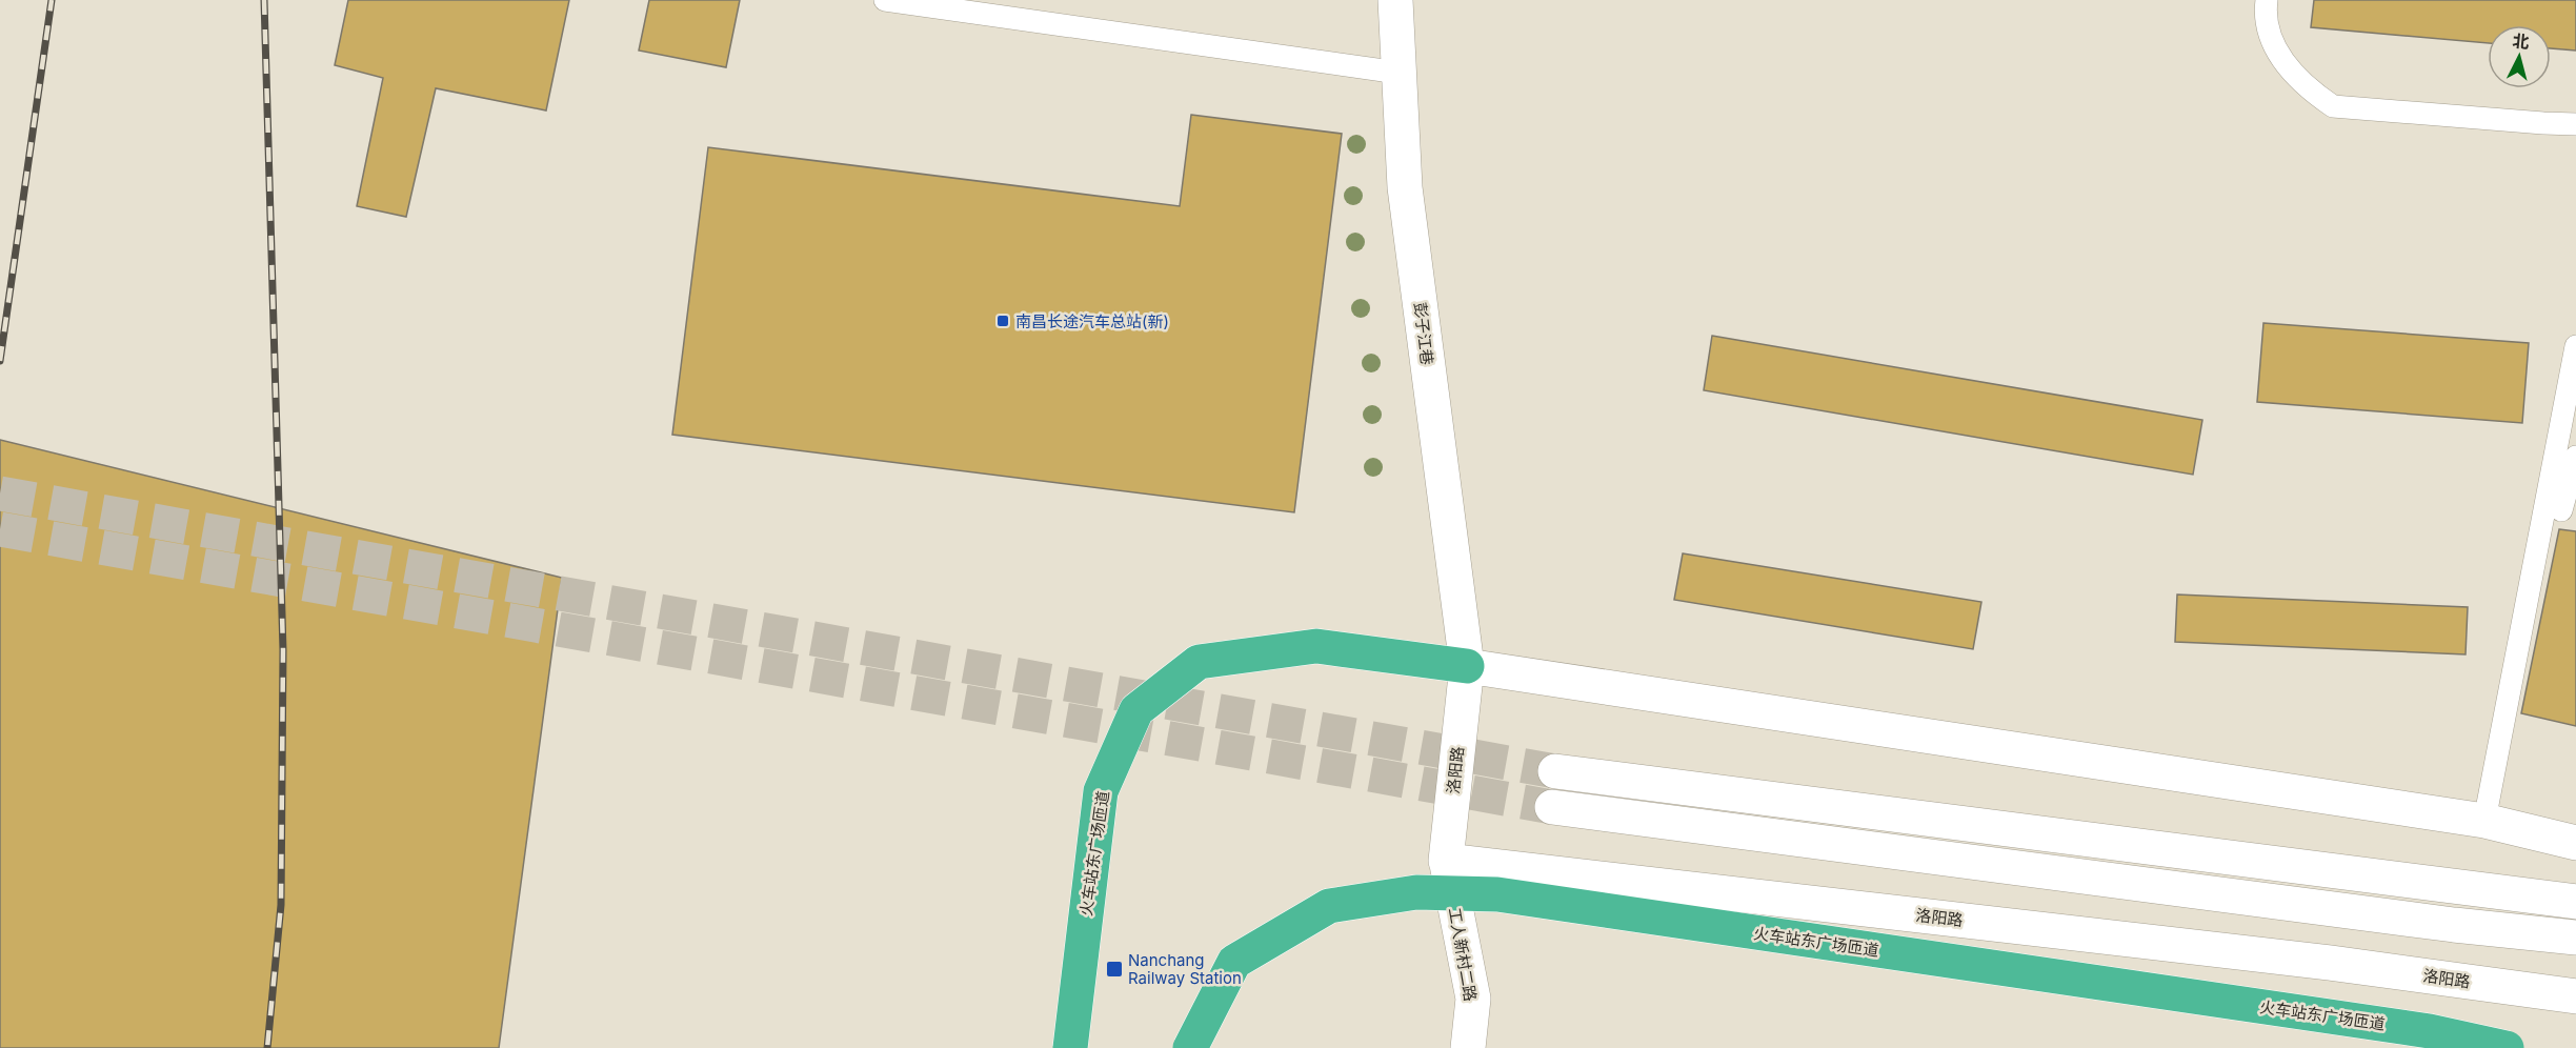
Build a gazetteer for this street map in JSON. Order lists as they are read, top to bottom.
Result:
{
  "streets": {
    "highway": ["火车站东广场匝道"],
    "street": ["彭子江巷", "洛阳路", "工人新村二路"]
  },
  "crossings": [
    ["彭子江巷", "洛阳路"],
    ["彭子江巷", "火车站东广场匝道"],
    ["洛阳路", "火车站东广场匝道"],
    ["洛阳路", "工人新村二路"]
  ],
  "places": {
    "transit": ["南昌长途汽车总站(新)", "Nanchang Railway Station"]
  },
  "north": "top"
}
